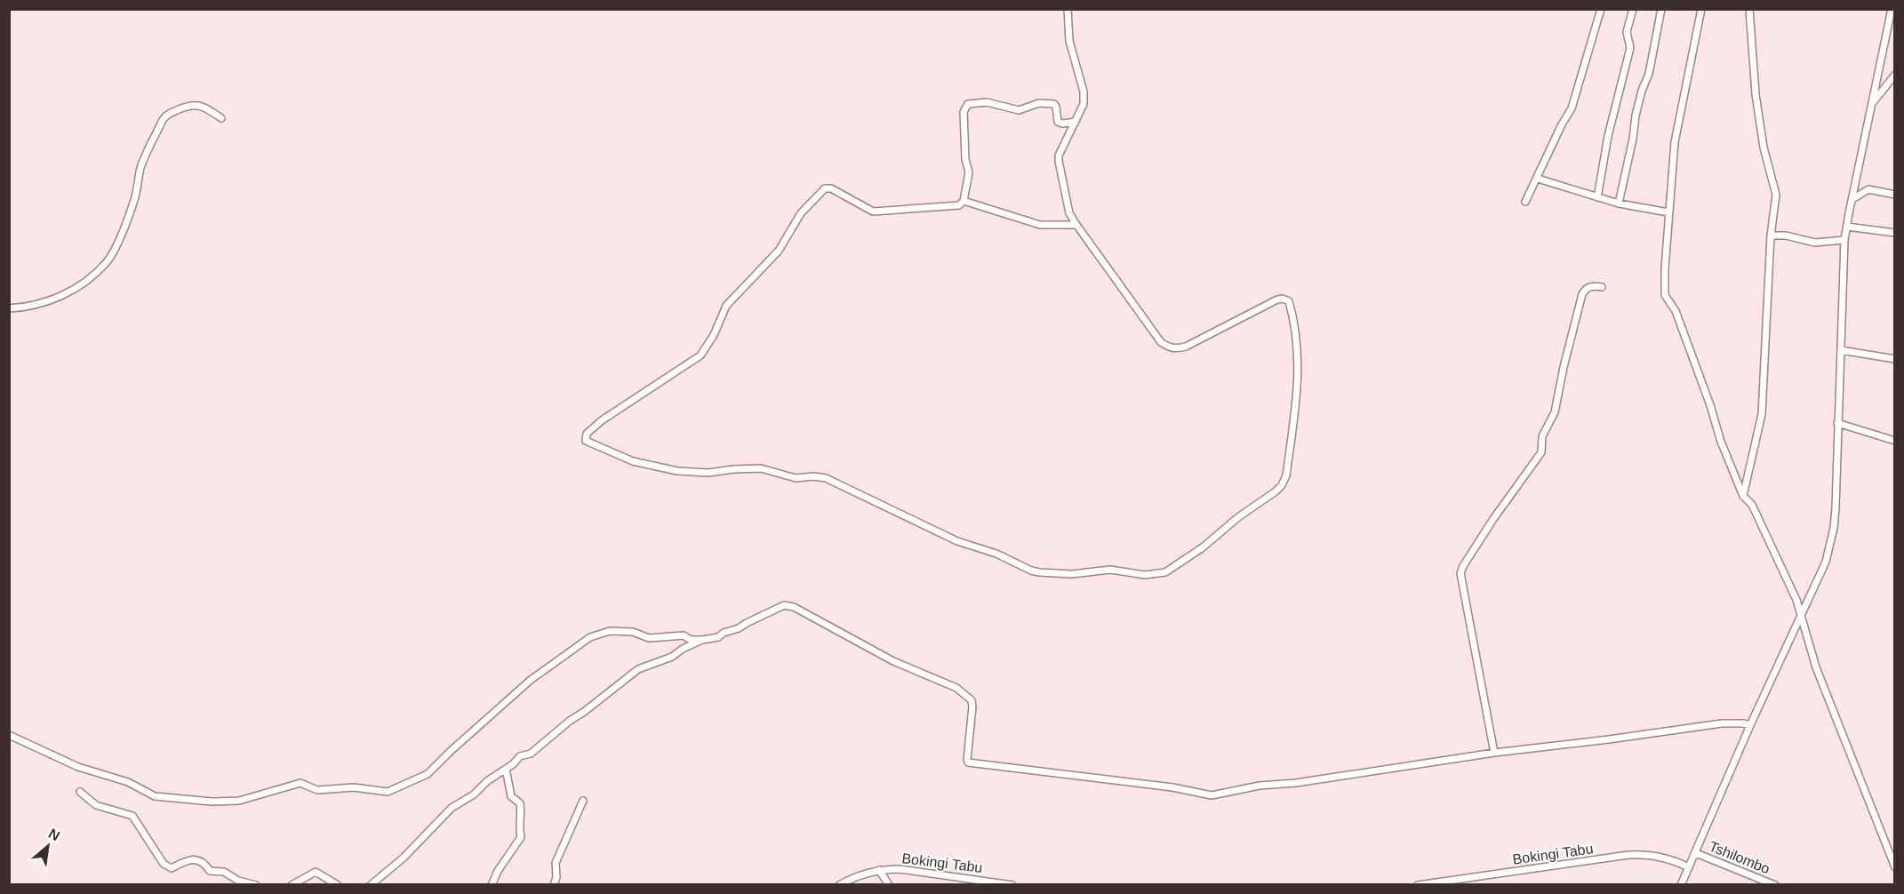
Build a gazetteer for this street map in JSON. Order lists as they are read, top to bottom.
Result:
{
  "streets": {
    "street": ["Bokingi Tabu", "Tshilombo"]
  },
  "north": "top right"
}
